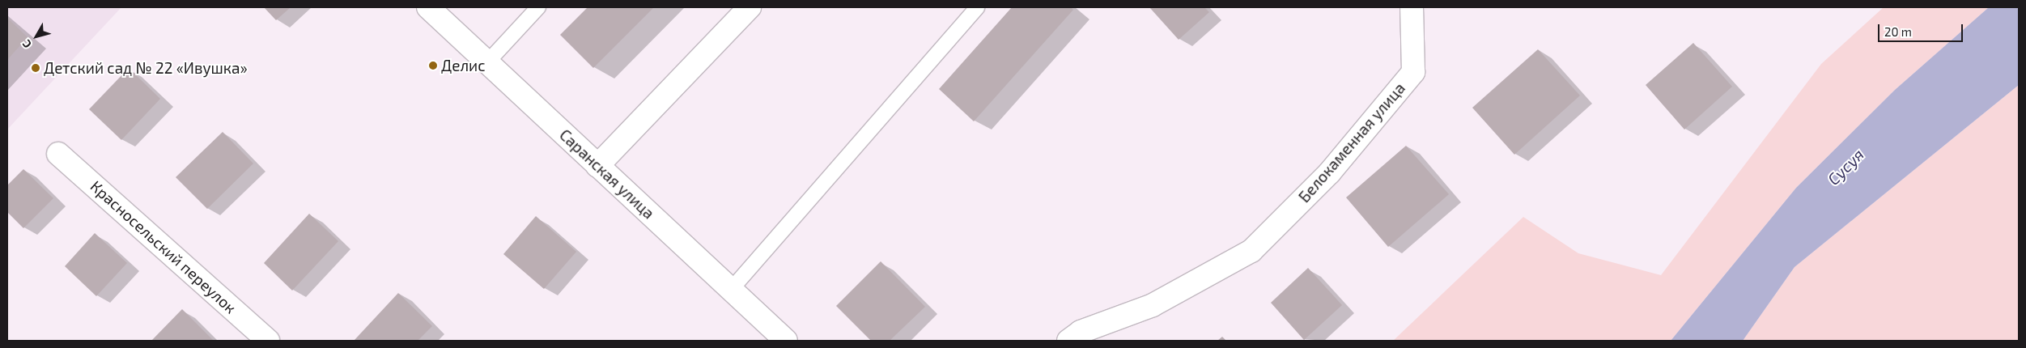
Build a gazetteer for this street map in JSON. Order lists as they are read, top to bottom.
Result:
{
  "streets": {
    "street": ["Белокаменная улица", "Саранская улица", "Красносельский переулок"]
  },
  "water": ["Сусуя"],
  "places": ["Делис", "Детский сад № 22 «Ивушка»"],
  "scale_bar": "20 m",
  "north": "bottom left"
}
